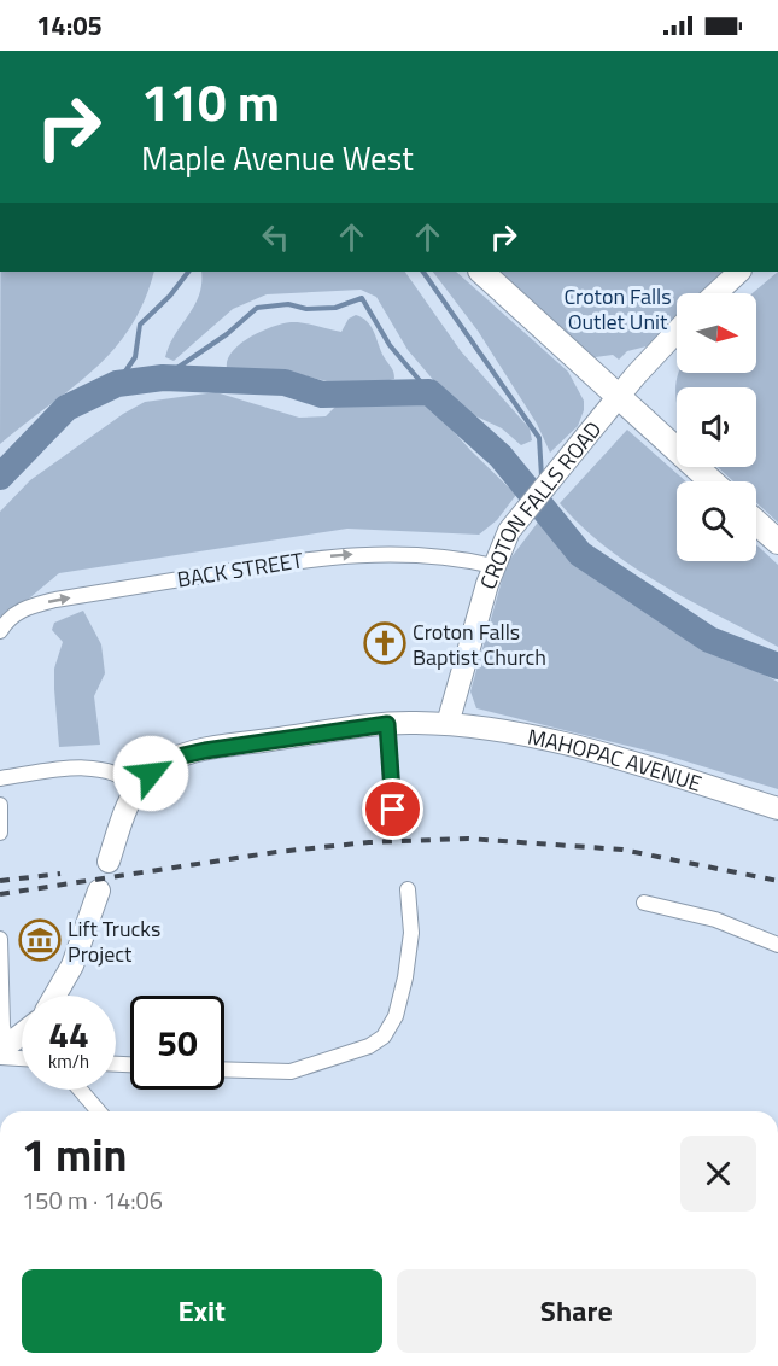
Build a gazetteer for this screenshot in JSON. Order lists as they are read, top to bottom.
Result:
{
  "streets": {
    "main road": ["CROTON FALLS ROAD", "MAHOPAC AVENUE"],
    "street": ["BACK STREET"]
  },
  "crossings": [
    ["CROTON FALLS ROAD", "BACK STREET"],
    ["CROTON FALLS ROAD", "MAHOPAC AVENUE"]
  ],
  "one_way": ["BACK STREET"],
  "parks": ["Croton Falls Outlet Unit"],
  "places": {
    "church": ["Croton Falls Baptist Church"],
    "museum": ["Lift Trucks Project"]
  },
  "north": "right",
  "page": {
    "status": "14:05",
    "turn": ["110 m", "Maple Avenue West"],
    "speed": "44 km/h",
    "limit": "50",
    "heading": ["1 min", "150 m · 14:06"],
    "buttons": ["Exit", "Share"]
  }
}
